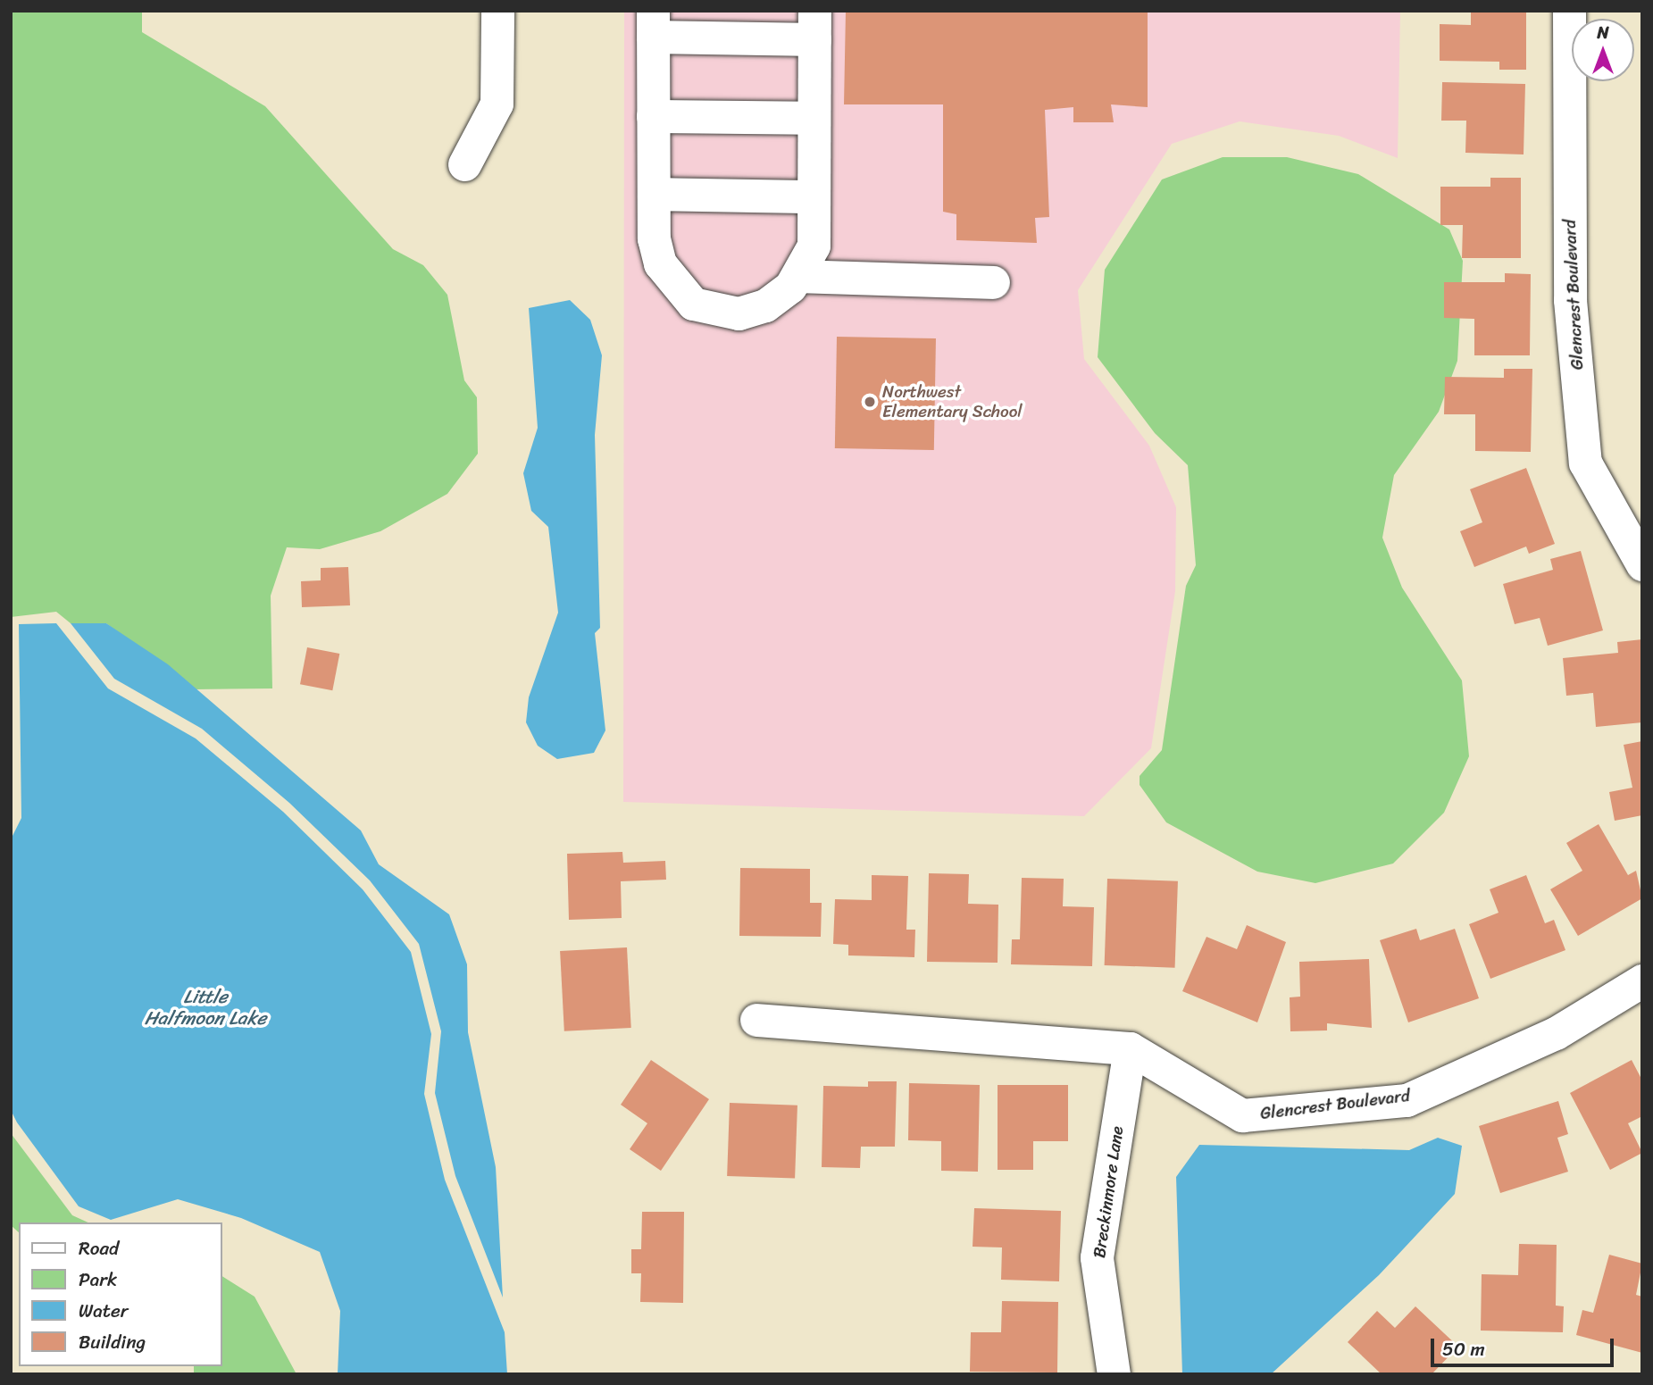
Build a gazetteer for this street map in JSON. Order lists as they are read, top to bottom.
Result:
{
  "streets": {
    "street": ["Glencrest Boulevard", "Breckinmore Lane"]
  },
  "crossings": [
    ["Glencrest Boulevard", "Breckinmore Lane"]
  ],
  "water": ["Little Halfmoon Lake"],
  "places": ["Northwest Elementary School"],
  "legend": [
    "Road",
    "Park",
    "Water",
    "Building"
  ],
  "scale_bar": "50 m",
  "north": "top"
}
